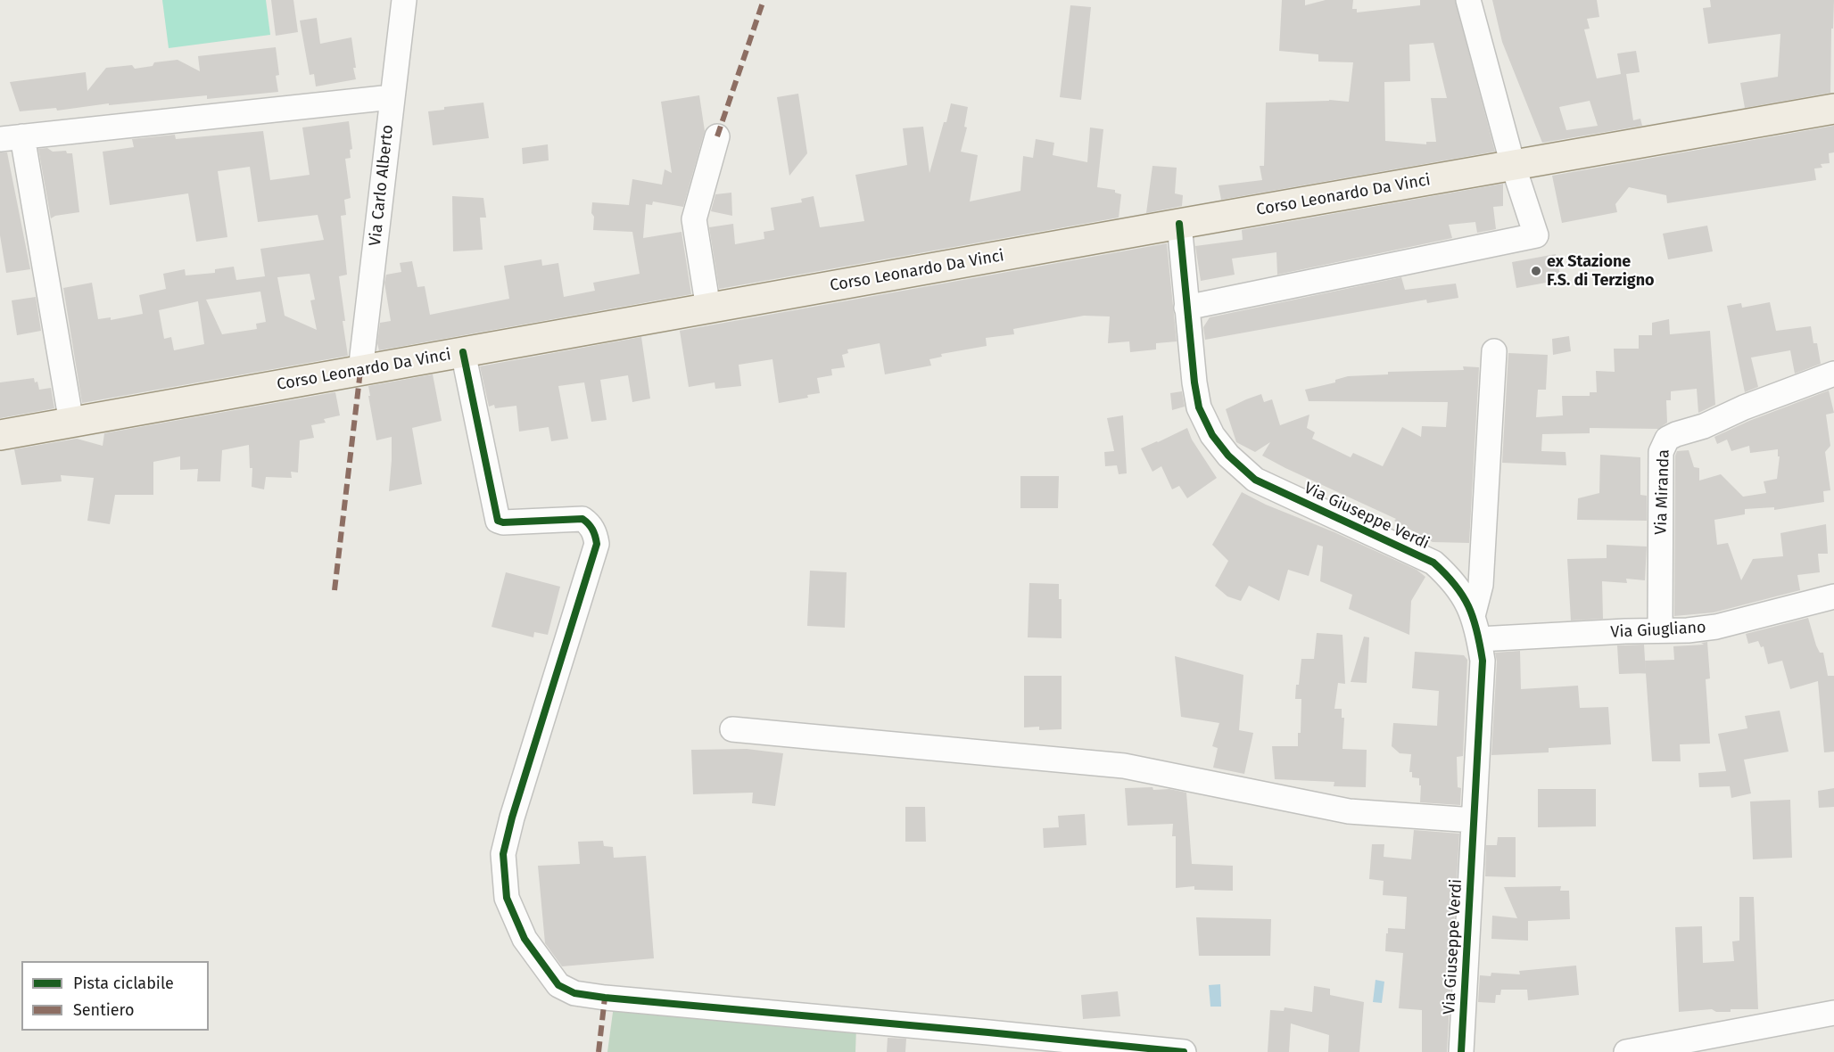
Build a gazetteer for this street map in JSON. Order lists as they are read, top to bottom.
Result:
{
  "streets": {
    "main road": ["Corso Leonardo Da Vinci"],
    "street": [
      "Via Carlo Alberto",
      "Via Miranda",
      "Via Giuseppe Verdi",
      "Via Giugliano"
    ]
  },
  "crossings": [
    ["Via Carlo Alberto", "Corso Leonardo Da Vinci"],
    ["Corso Leonardo Da Vinci", "Via Giuseppe Verdi"],
    ["Via Miranda", "Via Giugliano"],
    ["Via Giuseppe Verdi", "Via Giugliano"]
  ],
  "places": ["ex Stazione F.S. di Terzigno"],
  "legend": ["Pista ciclabile", "Sentiero"]
}
